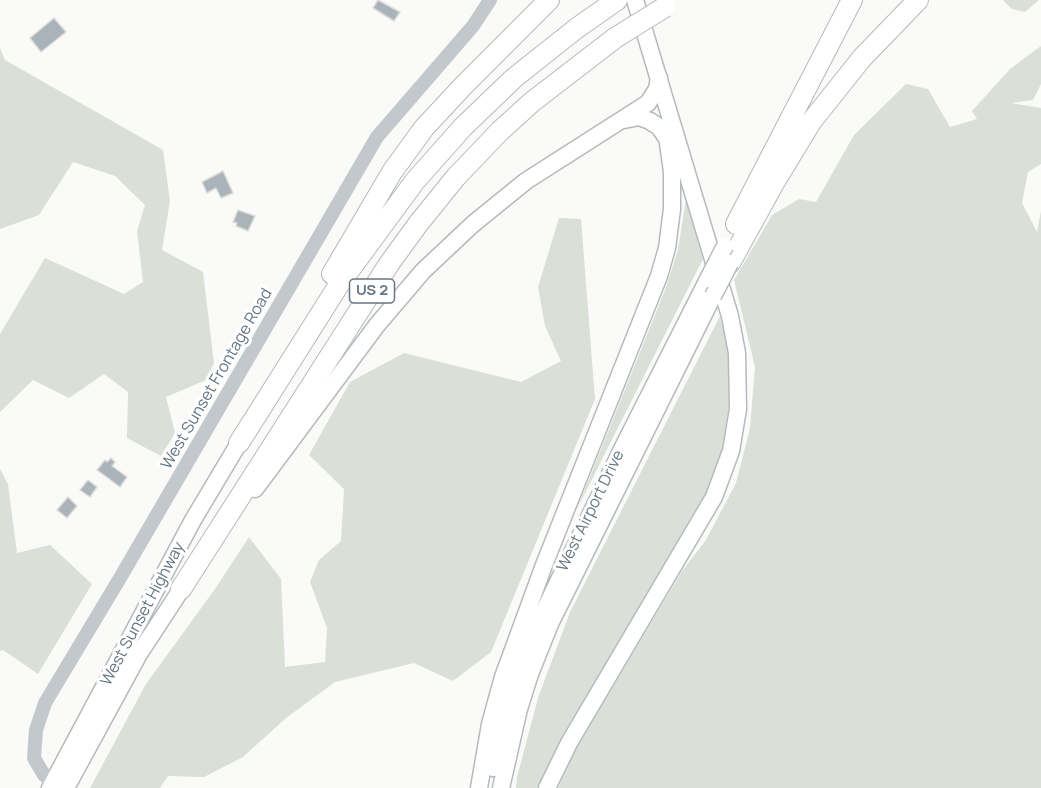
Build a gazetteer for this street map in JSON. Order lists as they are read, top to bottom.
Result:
{
  "streets": {
    "highway": ["US 2"],
    "main road": ["West Airport Drive", "West Sunset Highway"],
    "street": ["West Sunset Frontage Road"]
  },
  "crossings": [
    ["US 2", "West Sunset Highway"],
    ["West Sunset Frontage Road", "West Sunset Highway"]
  ]
}
